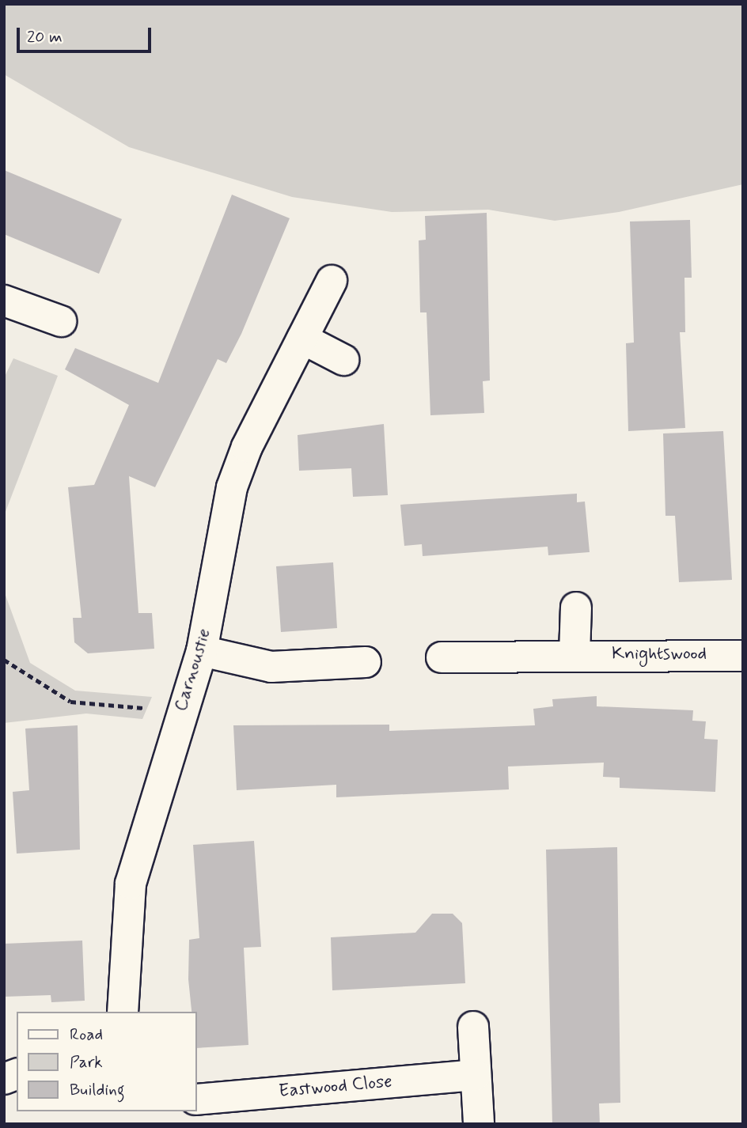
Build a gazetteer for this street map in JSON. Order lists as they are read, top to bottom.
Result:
{
  "streets": {
    "street": ["Knightswood", "Carnoustie", "Eastwood Close"]
  },
  "legend": ["Road", "Park", "Building"],
  "scale_bar": "20 m"
}
